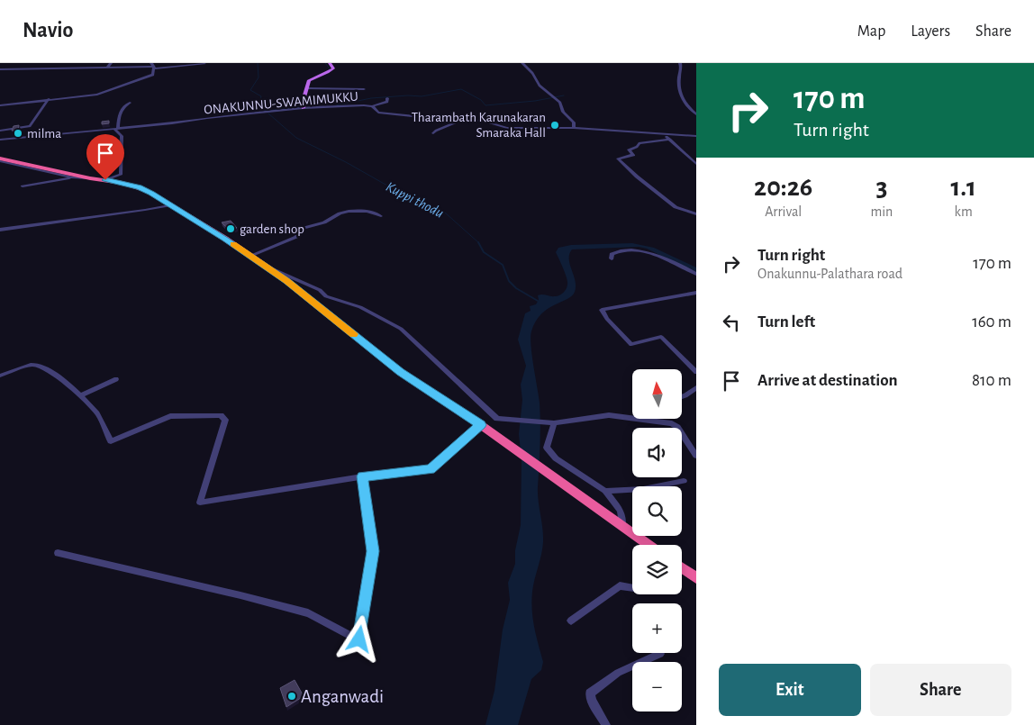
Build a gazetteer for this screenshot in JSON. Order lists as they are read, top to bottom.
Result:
{
  "streets": {
    "street": ["ONAKUNNU-SWAMIMUKKU"]
  },
  "water": ["Kuppi thodu"],
  "places": [
    "Tharambath Karunakaran Smaraka Hall",
    "milma",
    "garden shop",
    "Anganwadi"
  ],
  "north": "top",
  "page": {
    "header": "Navio",
    "nav": ["Map", "Layers", "Share"],
    "turn": ["170 m", "Turn right"],
    "eta": [
      "20:26",
      "Arrival",
      "3",
      "min",
      "1.1",
      "km"
    ],
    "list": [
      {
        "name": "Turn right",
        "note": "Onakunnu-Palathara road",
        "value": "170 m"
      },
      {
        "name": "Turn left",
        "value": "160 m"
      },
      {
        "name": "Arrive at destination",
        "value": "810 m"
      }
    ],
    "map_buttons": ["+", "−"],
    "buttons": ["Exit", "Share"]
  }
}
